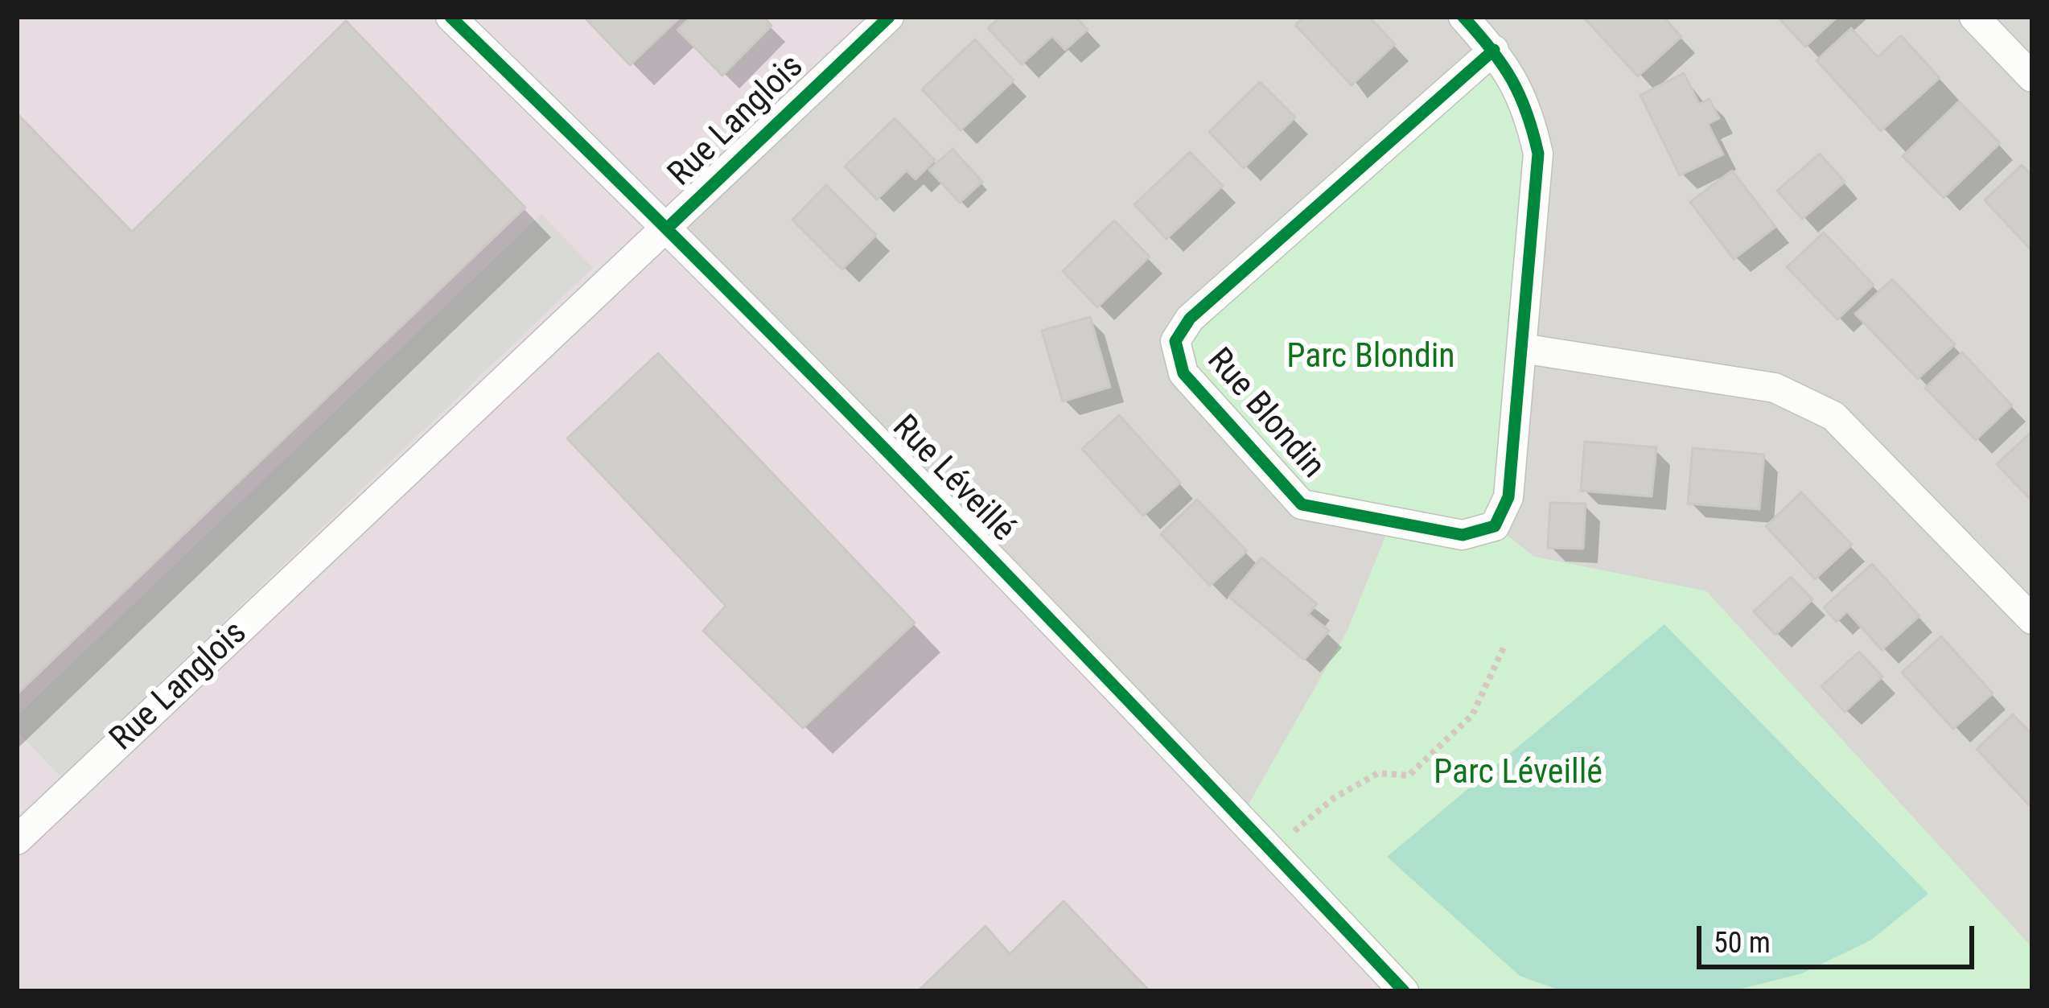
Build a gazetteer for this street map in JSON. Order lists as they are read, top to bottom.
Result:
{
  "streets": {
    "street": ["Rue Langlois", "Rue Blondin", "Rue Léveillé"]
  },
  "crossings": [
    ["Rue Langlois", "Rue Léveillé"]
  ],
  "parks": ["Parc Blondin", "Parc Léveillé"],
  "scale_bar": "50 m"
}
